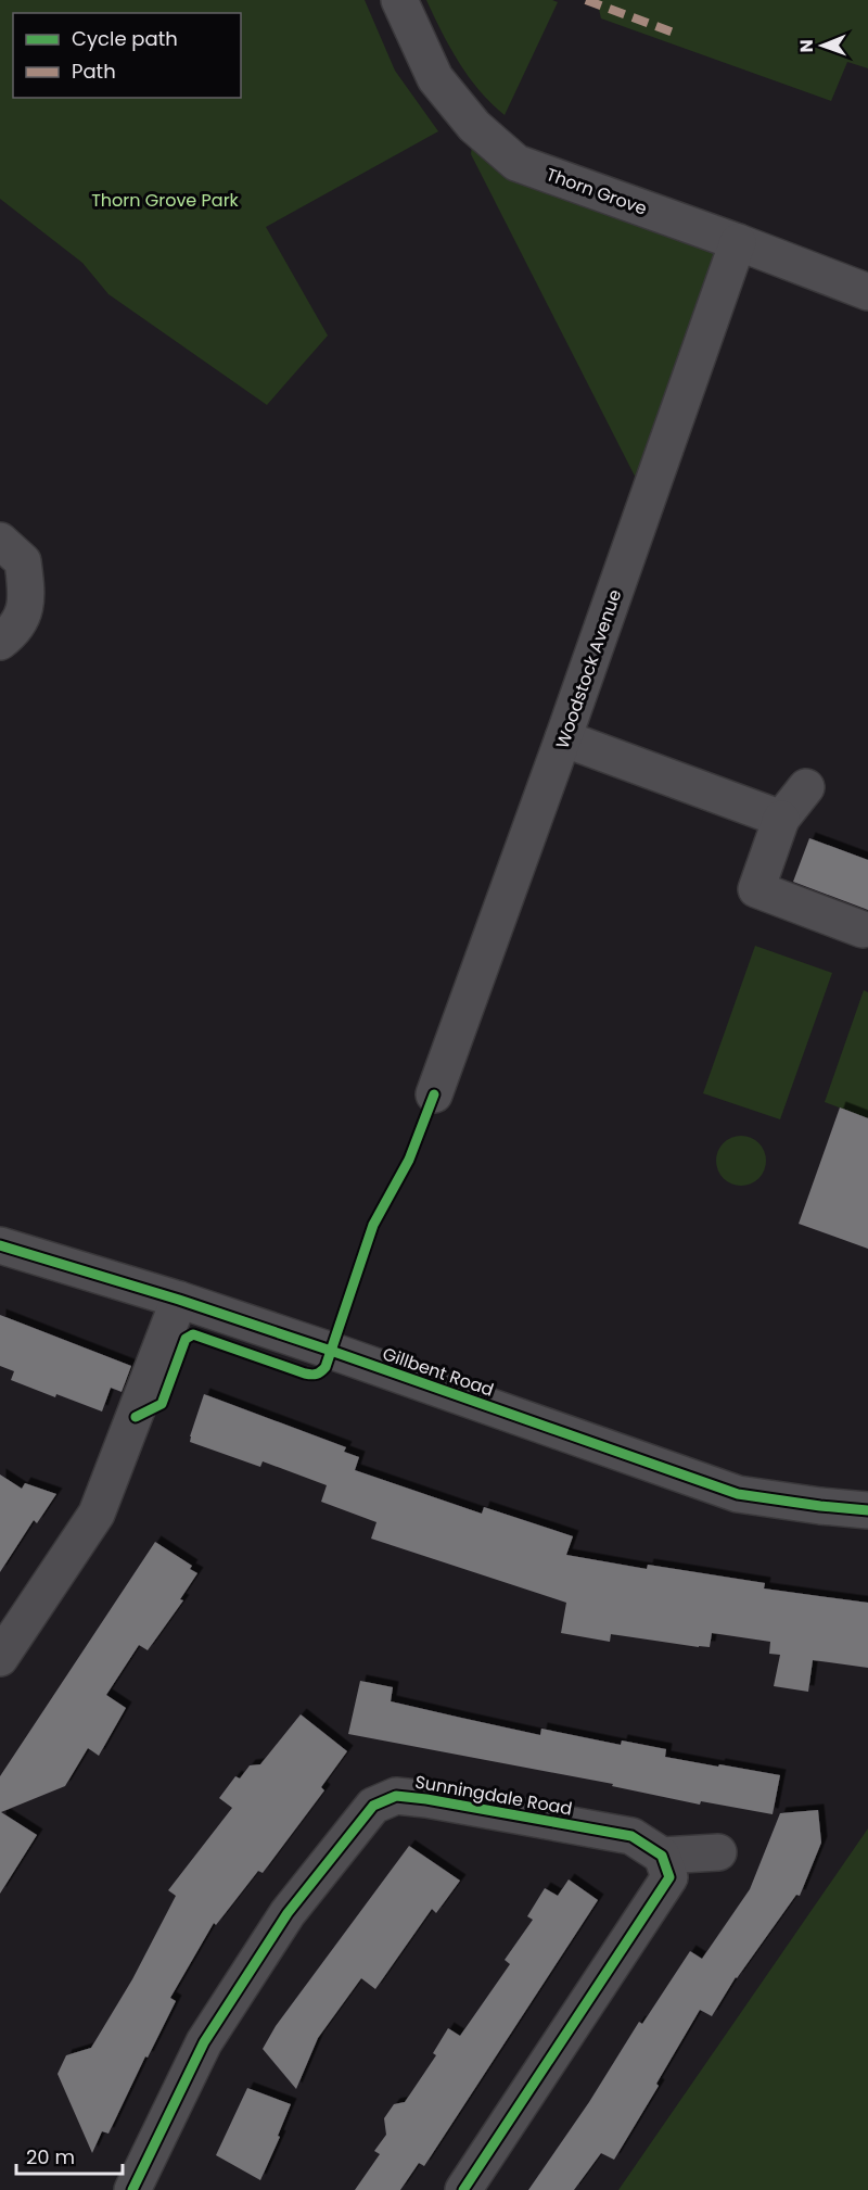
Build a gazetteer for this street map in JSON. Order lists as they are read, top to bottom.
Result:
{
  "streets": {
    "street": [
      "Thorn Grove",
      "Woodstock Avenue",
      "Gillbent Road",
      "Sunningdale Road"
    ]
  },
  "crossings": [
    ["Thorn Grove", "Woodstock Avenue"]
  ],
  "parks": ["Thorn Grove Park"],
  "legend": ["Cycle path", "Path"],
  "scale_bar": "20 m",
  "north": "left"
}
